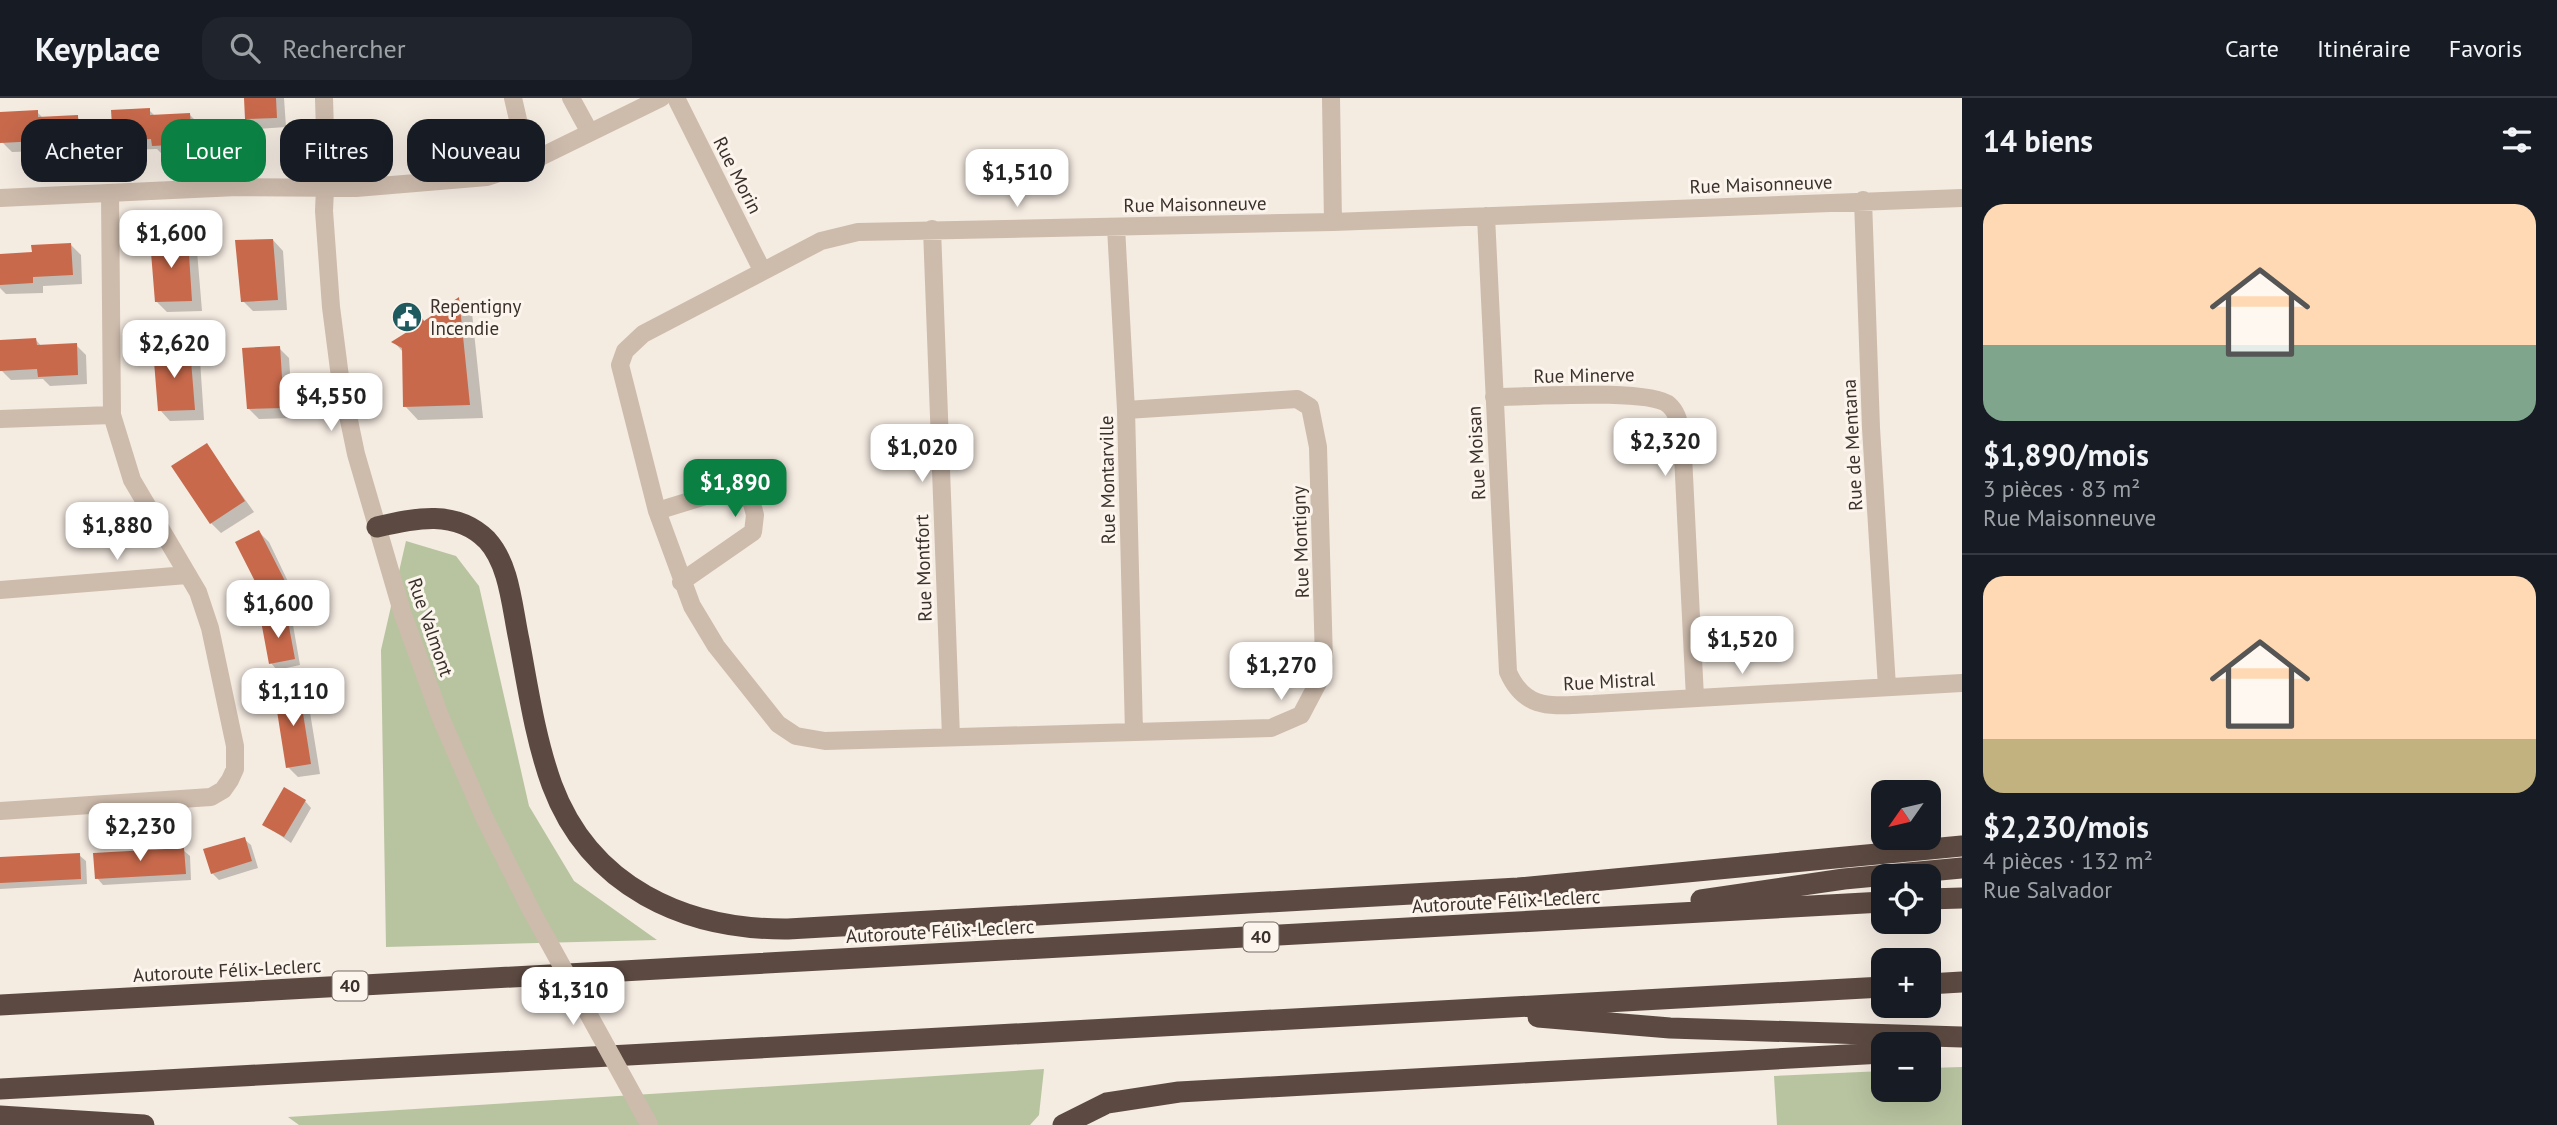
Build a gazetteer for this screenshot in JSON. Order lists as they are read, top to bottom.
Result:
{
  "streets": {
    "highway": ["Autoroute Félix-Leclerc", "40"],
    "street": [
      "Rue Morin",
      "Rue Maisonneuve",
      "Rue Minerve",
      "Rue de Mentana",
      "Rue Moisan",
      "Rue Montarville",
      "Rue Montigny",
      "Rue Montfort",
      "Rue Valmont",
      "Rue Mistral"
    ]
  },
  "crossings": [
    ["Rue Morin", "Rue Maisonneuve"],
    ["Rue Maisonneuve", "Rue de Mentana"],
    ["Rue Maisonneuve", "Rue Moisan"],
    ["Rue Maisonneuve", "Rue Montarville"],
    ["Rue Maisonneuve", "Rue Montigny"],
    ["Rue Maisonneuve", "Rue Montfort"],
    ["Rue Minerve", "Rue Moisan"],
    ["Rue Minerve", "Rue Mistral"],
    ["Rue de Mentana", "Rue Mistral"],
    ["Rue Moisan", "Rue Mistral"],
    ["Rue Montarville", "Rue Montigny"],
    ["Rue Montigny", "Rue Montfort"]
  ],
  "places": {
    "public building": ["Repentigny Incendie"]
  },
  "north": "bottom left",
  "page": {
    "header": "Keyplace",
    "search": "Rechercher",
    "nav": ["Carte", "Itinéraire", "Favoris"],
    "heading": "14 biens",
    "chip": [
      "Acheter",
      "Louer",
      "Filtres",
      "Nouveau"
    ],
    "price": [
      "$1,510",
      "$1,600",
      "$2,620",
      "$4,550",
      "$2,320",
      "$1,020",
      "$1,890",
      "$1,880",
      "$1,600",
      "$1,520",
      "$1,270",
      "$1,110",
      "$2,230",
      "$1,310"
    ],
    "list": [
      {
        "name": "$1,890/mois",
        "note": "3 pièces · 83 m² · Rue Maisonneuve"
      },
      {
        "name": "$2,230/mois",
        "note": "4 pièces · 132 m² · Rue Salvador"
      }
    ],
    "map_buttons": ["+", "−"]
  }
}
